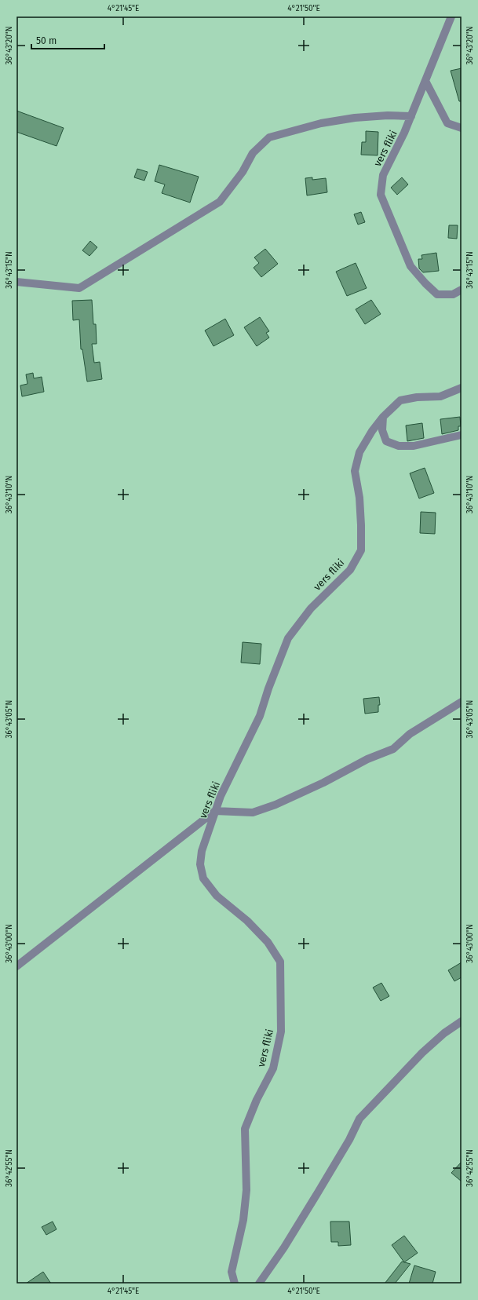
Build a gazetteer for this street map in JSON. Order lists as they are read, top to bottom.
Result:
{
  "streets": {
    "street": ["vers fliki"]
  },
  "scale_bar": "50 m",
  "coordinates": [
    "4°21'45\"E",
    "4°21'50\"E",
    "36°43'20\"N",
    "36°43'15\"N",
    "36°43'10\"N",
    "36°43'05\"N",
    "36°43'00\"N",
    "36°42'55\"N"
  ]
}
